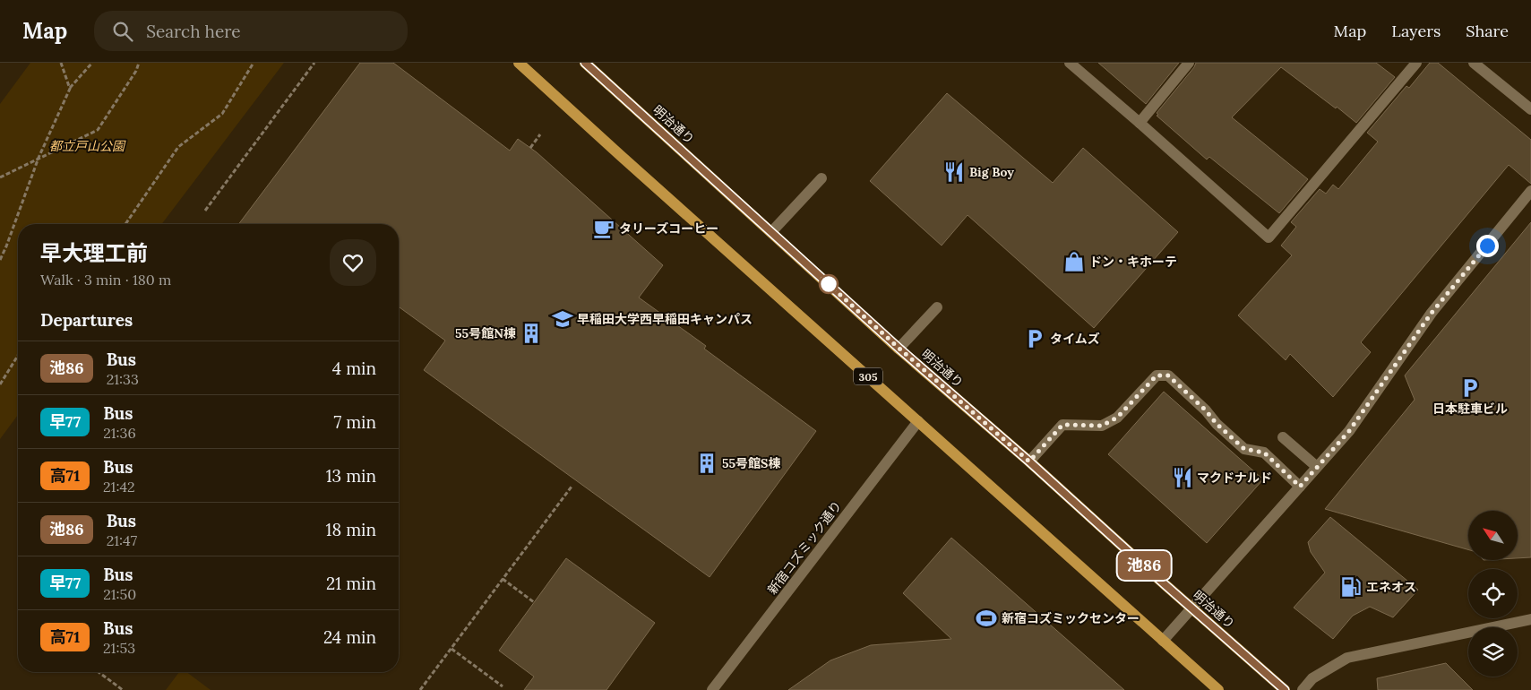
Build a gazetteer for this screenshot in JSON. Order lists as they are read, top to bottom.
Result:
{
  "streets": {
    "main road": ["明治通り", "305"],
    "street": ["新宿コズミック通り"]
  },
  "crossings": [
    ["305", "新宿コズミック通り"]
  ],
  "parks": ["都立戸山公園"],
  "places": {
    "restaurant": ["Big Boy", "マクドナルド"],
    "cafe": ["タリーズコーヒー"],
    "shop": ["ドン・キホーテ"],
    "school or university": ["早稲田大学西早稲田キャンパス"],
    "building": ["55号館N棟", "55号館S棟"],
    "parking": ["タイムズ", "日本駐車ビル"],
    "fuel station": ["エネオス"],
    "sports": ["新宿コズミックセンター"]
  },
  "lines": ["bus line 池86"],
  "north": "top left",
  "page": {
    "header": "Map",
    "search": "Search here",
    "nav": ["Map", "Layers", "Share"],
    "on_map": "池86",
    "heading": [
      ["早大理工前", "Walk · 3 min · 180 m"],
      "Departures"
    ],
    "list": [
      {
        "mark": "池86",
        "name": "Bus",
        "note": "21:33",
        "value": "4 min"
      },
      {
        "mark": "早77",
        "name": "Bus",
        "note": "21:36",
        "value": "7 min"
      },
      {
        "mark": "高71",
        "name": "Bus",
        "note": "21:42",
        "value": "13 min"
      },
      {
        "mark": "池86",
        "name": "Bus",
        "note": "21:47",
        "value": "18 min"
      },
      {
        "mark": "早77",
        "name": "Bus",
        "note": "21:50",
        "value": "21 min"
      },
      {
        "mark": "高71",
        "name": "Bus",
        "note": "21:53",
        "value": "24 min"
      }
    ]
  }
}
